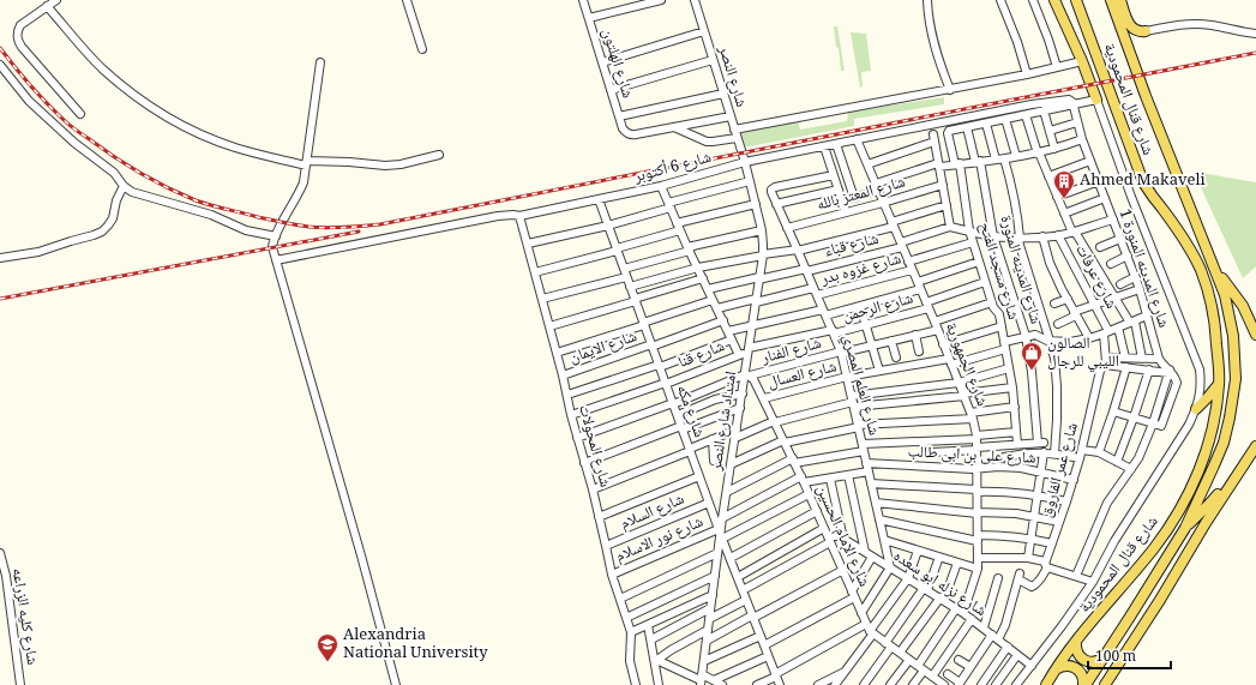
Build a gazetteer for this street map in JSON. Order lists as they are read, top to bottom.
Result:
{
  "streets": {
    "main road": ["شارع قنال المحمودية"],
    "street": [
      "شارع الهلتون",
      "شارع النصر",
      "شارع 6 أكتوبر",
      "شارع المعتز بالله",
      "شارع قباء",
      "شارع المدينه المنورة 1",
      "شارع غزوه بدر",
      "شارع المدينه المنورة",
      "شارع مسجد الفتح",
      "شارع عرفات",
      "شارع الرحمن",
      "شارع الايمان",
      "شارع الفنار",
      "شارع قنا",
      "شارع الجمهورية",
      "شارع العسال",
      "شارع العلم المصري",
      "شارع مكه",
      "امتداد شارع النصر",
      "شارع المحولات",
      "شارع على بن ابى طالب",
      "شارع عمر الفاروق",
      "شارع السلام",
      "شارع الإمام الحسين",
      "شارع نور الاسلام",
      "شارع نزله ابو سعده",
      "شارع كليه الزراعه"
    ]
  },
  "crossings": [
    ["شارع النصر", "شارع 6 أكتوبر"],
    ["شارع النصر", "امتداد شارع النصر"],
    ["شارع قنال المحمودية", "شارع نزله ابو سعده"],
    ["شارع 6 أكتوبر", "شارع المدينه المنورة 1"],
    ["شارع 6 أكتوبر", "شارع الجمهورية"],
    ["شارع 6 أكتوبر", "شارع مكه"],
    ["شارع 6 أكتوبر", "امتداد شارع النصر"],
    ["شارع 6 أكتوبر", "شارع المحولات"],
    ["شارع المعتز بالله", "شارع الجمهورية"],
    ["شارع المعتز بالله", "شارع العلم المصري"],
    ["شارع قباء", "شارع الجمهورية"],
    ["شارع قباء", "شارع العلم المصري"],
    ["شارع قباء", "امتداد شارع النصر"],
    ["شارع غزوه بدر", "شارع الجمهورية"],
    ["شارع غزوه بدر", "شارع العلم المصري"],
    ["شارع المدينه المنورة", "شارع مسجد الفتح"],
    ["شارع المدينه المنورة", "شارع العسال"],
    ["شارع مسجد الفتح", "شارع الرحمن"],
    ["شارع مسجد الفتح", "شارع العسال"],
    ["شارع عرفات", "شارع عمر الفاروق"],
    ["شارع الرحمن", "شارع قنا"],
    ["شارع الرحمن", "شارع الجمهورية"],
    ["شارع الرحمن", "شارع العلم المصري"],
    ["شارع الرحمن", "امتداد شارع النصر"],
    ["شارع الايمان", "شارع مكه"],
    ["شارع الايمان", "شارع المحولات"],
    ["شارع الفنار", "شارع الجمهورية"],
    ["شارع الفنار", "شارع العلم المصري"],
    ["شارع الفنار", "شارع مكه"],
    ["شارع الفنار", "امتداد شارع النصر"],
    ["شارع الفنار", "شارع المحولات"],
    ["شارع الفنار", "شارع الإمام الحسين"],
    ["شارع قنا", "شارع مكه"],
    ["شارع قنا", "امتداد شارع النصر"],
    ["شارع قنا", "شارع المحولات"],
    ["شارع الجمهورية", "شارع العسال"],
    ["شارع الجمهورية", "شارع على بن ابى طالب"],
    ["شارع الجمهورية", "شارع نزله ابو سعده"],
    ["شارع العسال", "شارع العلم المصري"],
    ["شارع العسال", "شارع الإمام الحسين"],
    ["شارع العلم المصري", "شارع على بن ابى طالب"],
    ["شارع العلم المصري", "شارع نزله ابو سعده"],
    ["شارع مكه", "امتداد شارع النصر"],
    ["شارع مكه", "شارع السلام"],
    ["شارع مكه", "شارع نور الاسلام"],
    ["امتداد شارع النصر", "شارع الإمام الحسين"],
    ["امتداد شارع النصر", "شارع نور الاسلام"],
    ["شارع المحولات", "شارع السلام"],
    ["شارع المحولات", "شارع نور الاسلام"],
    ["شارع على بن ابى طالب", "شارع عمر الفاروق"],
    ["شارع عمر الفاروق", "شارع نزله ابو سعده"],
    ["شارع الإمام الحسين", "شارع نور الاسلام"],
    ["شارع الإمام الحسين", "شارع نزله ابو سعده"]
  ],
  "places": {
    "building": ["Ahmed Makaveli"],
    "shop": ["الصالون الليبي للرجال"],
    "school or university": ["Alexandria National University"]
  },
  "scale_bar": "100 m"
}
